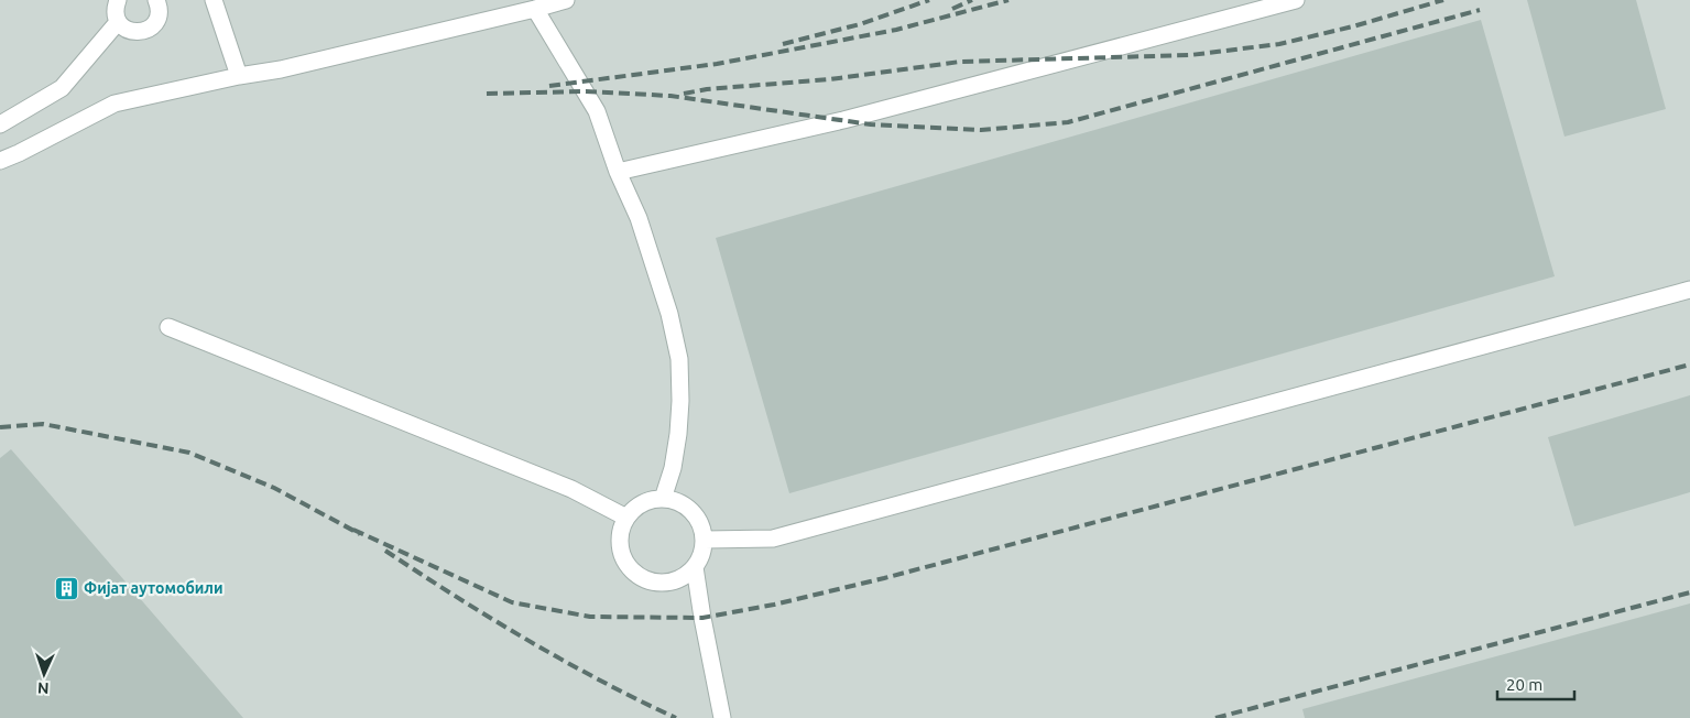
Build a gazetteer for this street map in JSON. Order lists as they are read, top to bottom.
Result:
{
  "places": {
    "building": ["Фијат аутомобили"]
  },
  "scale_bar": "20 m",
  "north": "bottom"
}
